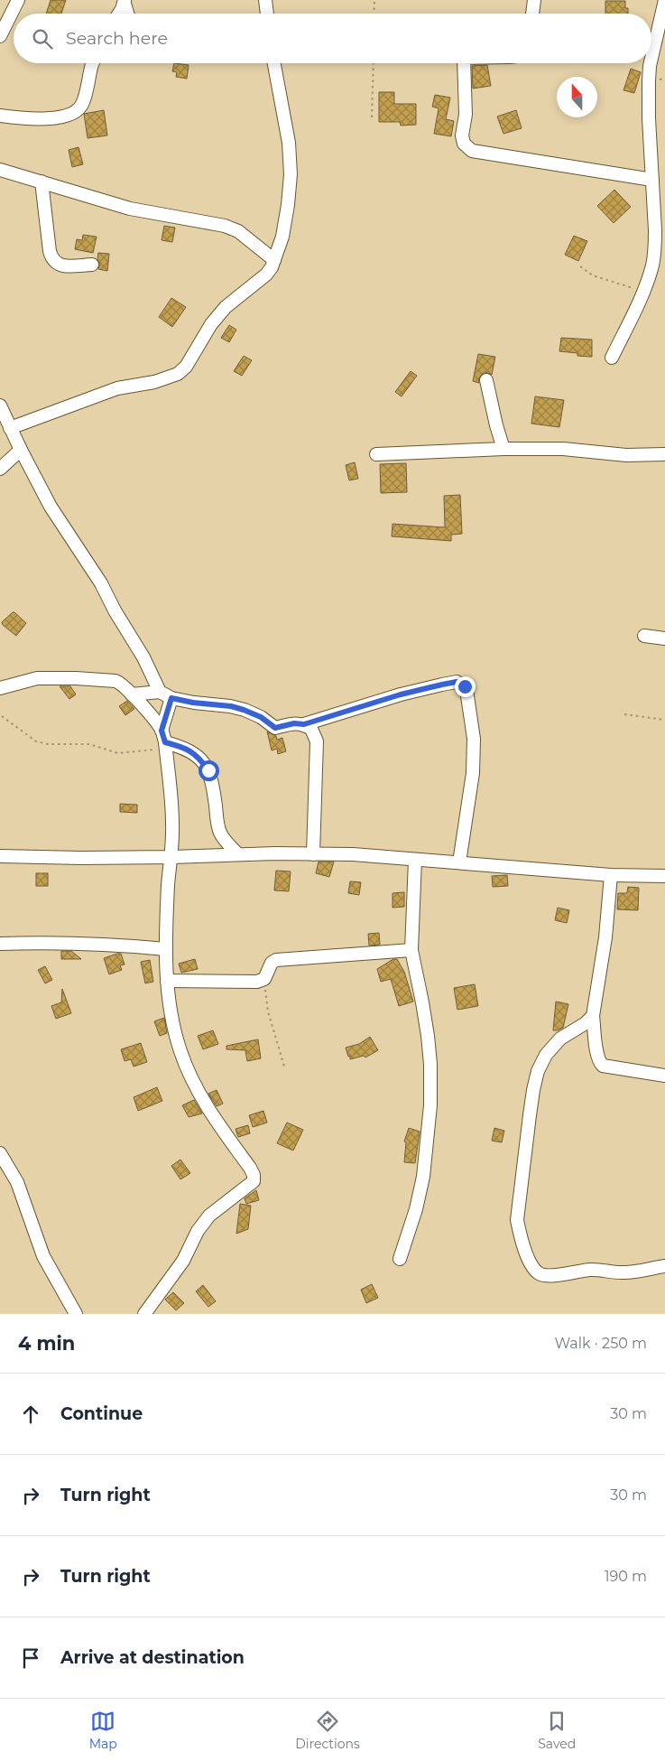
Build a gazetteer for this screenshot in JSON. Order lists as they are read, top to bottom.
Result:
{
  "north": "top",
  "page": {
    "search": "Search here",
    "heading": ["4 min", "Walk · 250 m"],
    "list": [
      ["Continue", "30 m"],
      ["Turn right", "30 m"],
      ["Turn right", "190 m"],
      "Arrive at destination"
    ],
    "nav": ["Map", "Directions", "Saved"]
  }
}
